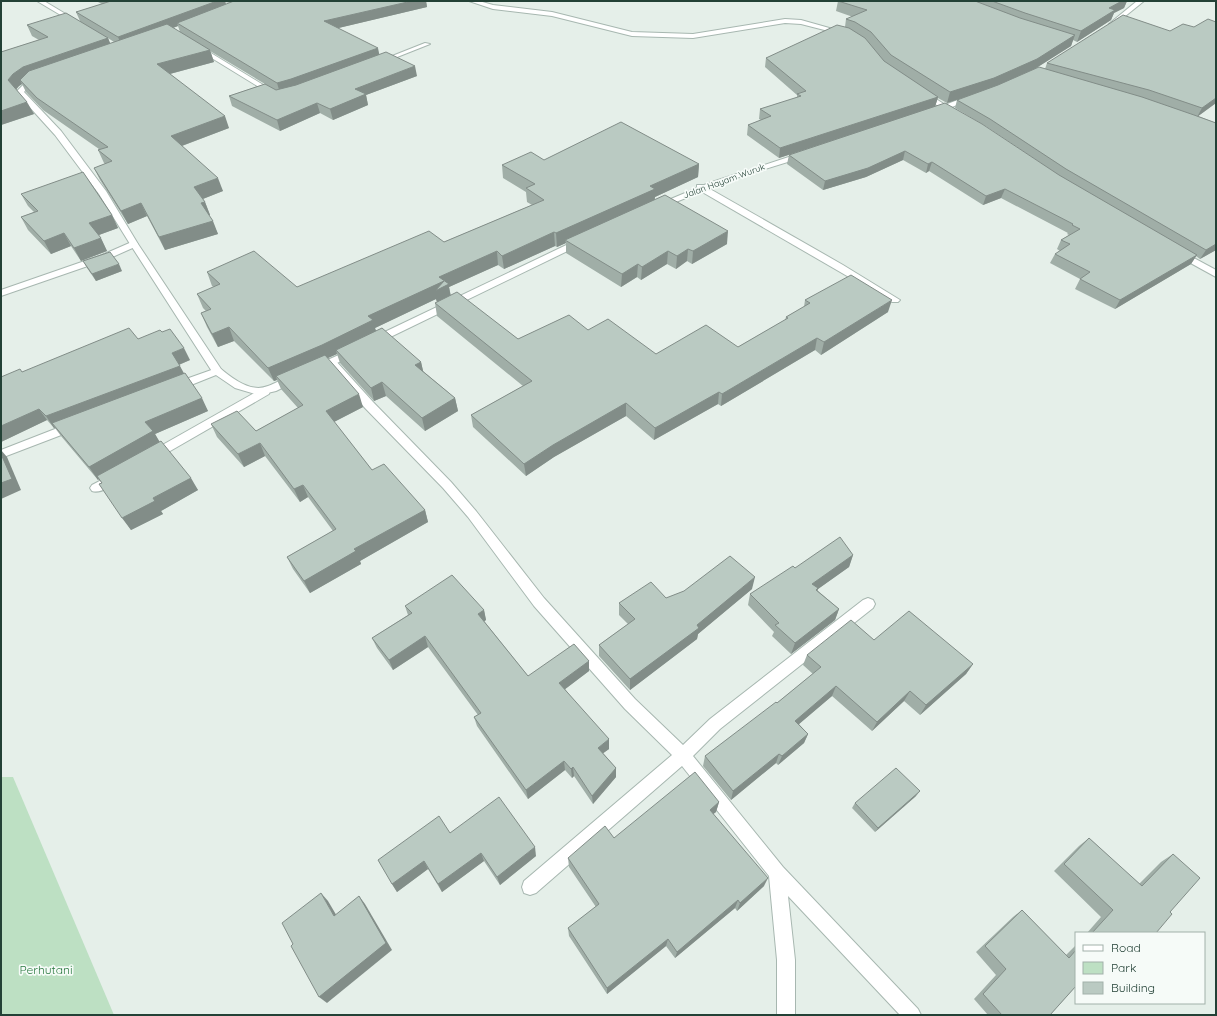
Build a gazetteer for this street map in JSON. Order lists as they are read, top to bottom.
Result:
{
  "streets": {
    "street": ["Jalan Hayam Wuruk"]
  },
  "parks": ["Perhutani"],
  "legend": ["Road", "Park", "Building"]
}
